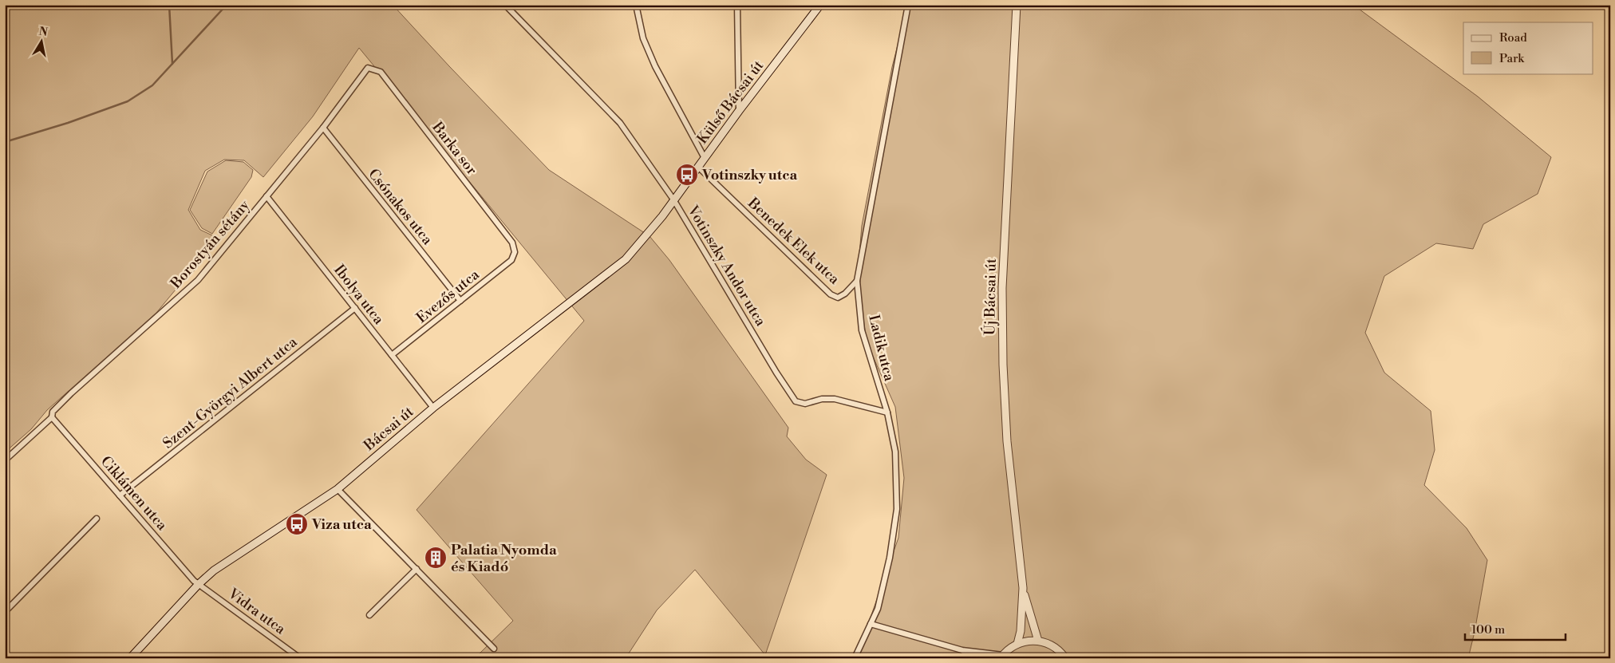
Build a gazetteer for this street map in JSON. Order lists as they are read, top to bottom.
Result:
{
  "streets": {
    "main road": ["Külső Bácsai út", "Új Bácsai út", "Bácsai út"],
    "street": [
      "Barka sor",
      "Csónakos utca",
      "Benedek Elek utca",
      "Borostyán sétány",
      "Votinszky Andor utca",
      "Ibolya utca",
      "Evezős utca",
      "Ladik utca",
      "Szent-Györgyi Albert utca",
      "Ciklámen utca",
      "Vidra utca"
    ]
  },
  "crossings": [
    ["Külső Bácsai út", "Benedek Elek utca"],
    ["Külső Bácsai út", "Votinszky Andor utca"],
    ["Külső Bácsai út", "Bácsai út"],
    ["Barka sor", "Borostyán sétány"],
    ["Barka sor", "Evezős utca"],
    ["Csónakos utca", "Borostyán sétány"],
    ["Csónakos utca", "Evezős utca"],
    ["Benedek Elek utca", "Ladik utca"],
    ["Borostyán sétány", "Ibolya utca"],
    ["Borostyán sétány", "Ciklámen utca"],
    ["Votinszky Andor utca", "Ladik utca"],
    ["Ibolya utca", "Evezős utca"],
    ["Ibolya utca", "Szent-Györgyi Albert utca"],
    ["Ibolya utca", "Bácsai út"],
    ["Szent-Györgyi Albert utca", "Ciklámen utca"],
    ["Bácsai út", "Ciklámen utca"],
    ["Bácsai út", "Vidra utca"],
    ["Ciklámen utca", "Vidra utca"]
  ],
  "places": {
    "bus stop": ["Votinszky utca", "Viza utca"],
    "building": ["Palatia Nyomda és Kiadó"]
  },
  "legend": ["Road", "Park"],
  "scale_bar": "100 m",
  "north": "top"
}
